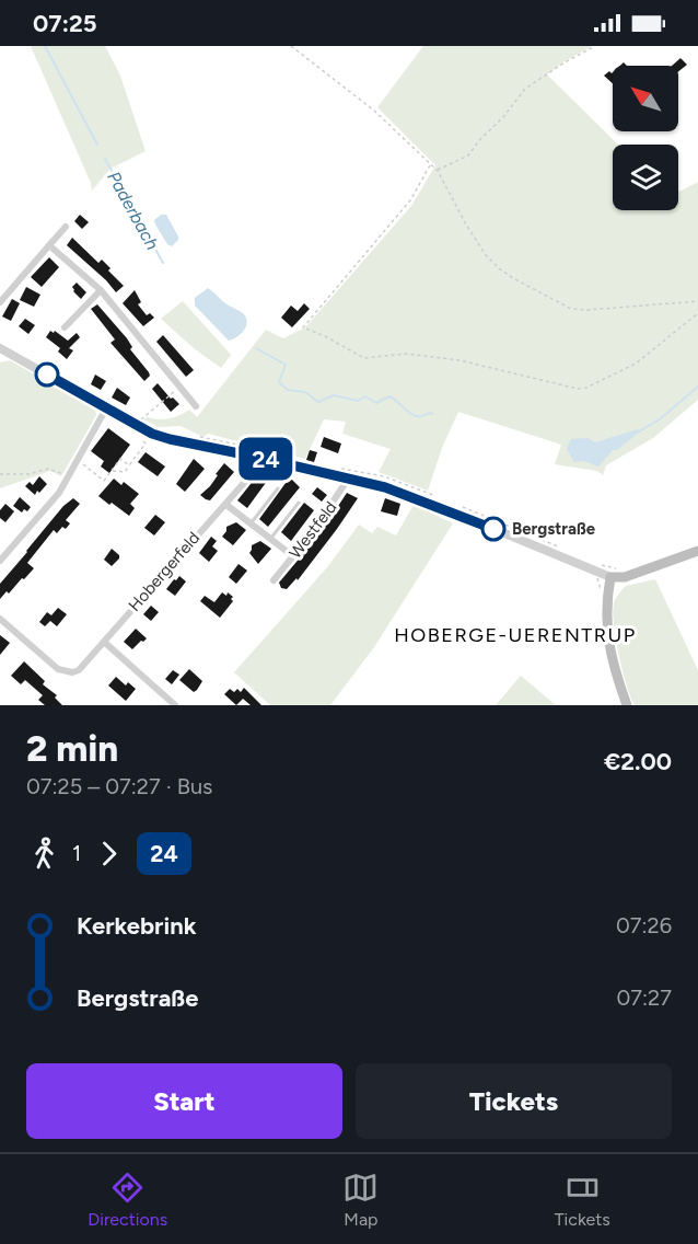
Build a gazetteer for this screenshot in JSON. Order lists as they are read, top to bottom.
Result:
{
  "streets": {
    "street": ["Westfeld", "Hobergerfeld"]
  },
  "districts": ["HOBERGE-UERENTRUP"],
  "water": ["Paderbach"],
  "places": ["Bergstraße"],
  "lines": ["bus line 24"],
  "north": "top left",
  "page": {
    "status": "07:25",
    "on_map": "24",
    "heading": ["2 min", "07:25 – 07:27 · Bus", "€2.00"],
    "legs": ["1", "24"],
    "list": [
      {
        "name": "Kerkebrink",
        "value": "07:26"
      },
      {
        "name": "Bergstraße",
        "value": "07:27"
      }
    ],
    "buttons": ["Start", "Tickets"],
    "tabs": ["Directions", "Map", "Tickets"]
  }
}
